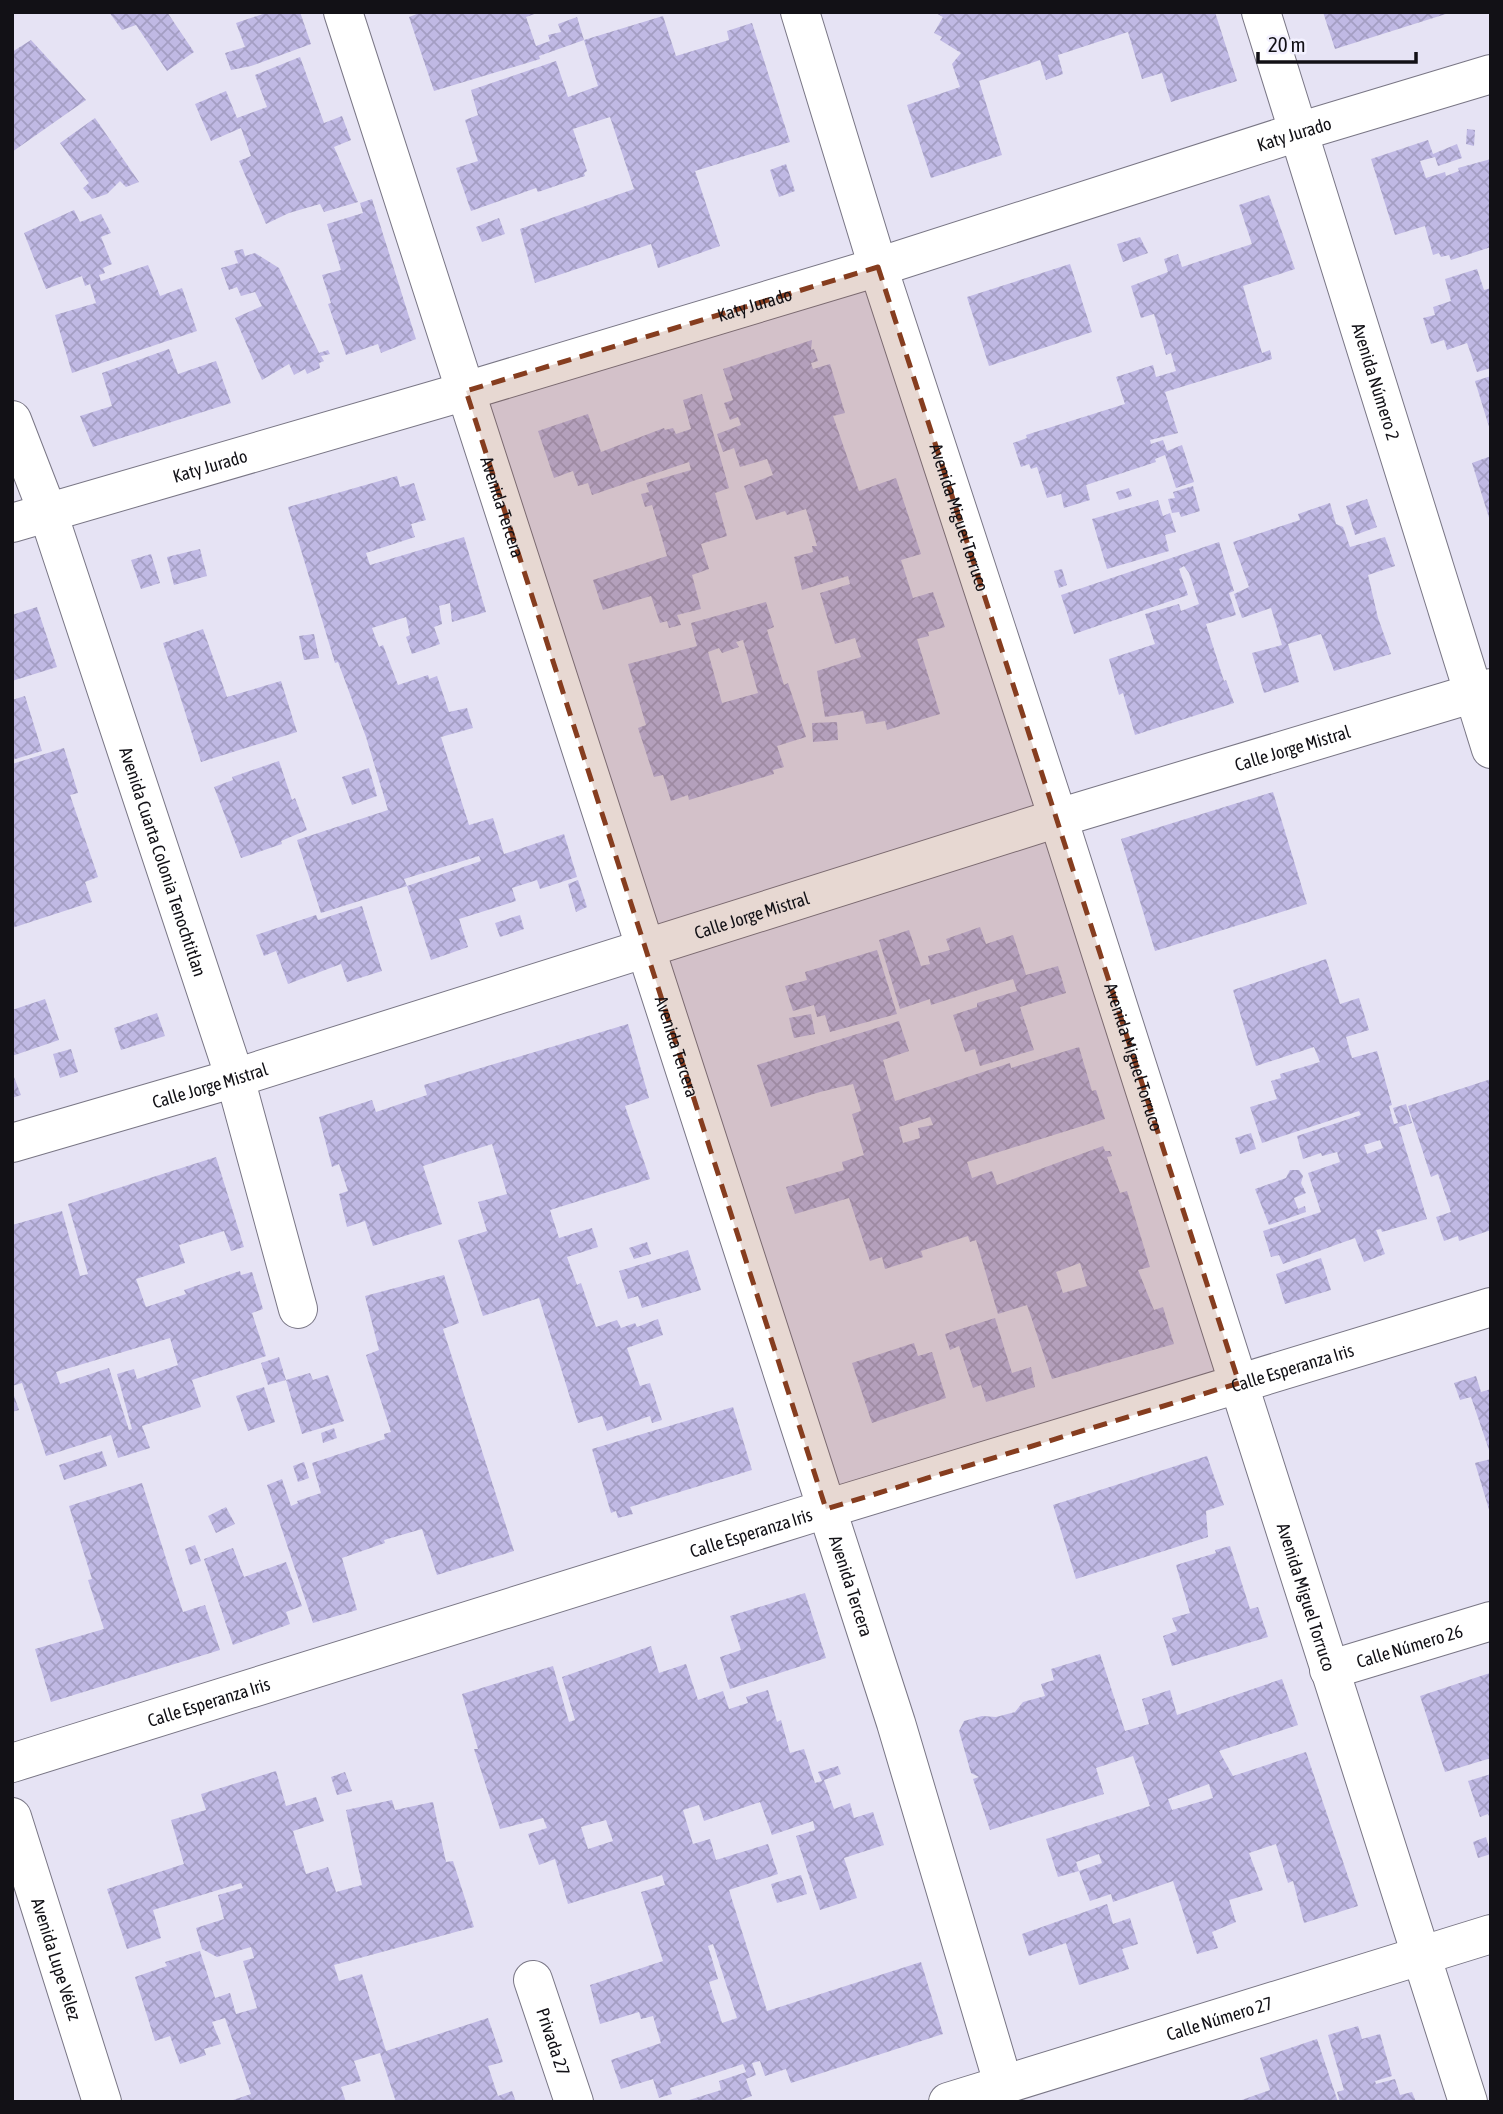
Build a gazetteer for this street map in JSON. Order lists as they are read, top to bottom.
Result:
{
  "streets": {
    "street": [
      "Katy Jurado",
      "Avenida Número 2",
      "Avenida Tercera",
      "Avenida Miguel Torruco",
      "Calle Jorge Mistral",
      "Avenida Cuarta Colonia Tenochtitlan",
      "Calle Esperanza Iris",
      "Calle Número 26",
      "Avenida Lupe Vélez",
      "Calle Número 27",
      "Privada 27"
    ]
  },
  "crossings": [
    ["Katy Jurado", "Avenida Número 2"],
    ["Katy Jurado", "Avenida Tercera"],
    ["Katy Jurado", "Avenida Miguel Torruco"],
    ["Katy Jurado", "Avenida Cuarta Colonia Tenochtitlan"],
    ["Avenida Número 2", "Calle Jorge Mistral"],
    ["Avenida Tercera", "Calle Jorge Mistral"],
    ["Avenida Tercera", "Calle Esperanza Iris"],
    ["Avenida Tercera", "Calle Número 27"],
    ["Avenida Miguel Torruco", "Calle Jorge Mistral"],
    ["Avenida Miguel Torruco", "Calle Esperanza Iris"],
    ["Avenida Miguel Torruco", "Calle Número 26"],
    ["Avenida Miguel Torruco", "Calle Número 27"],
    ["Calle Jorge Mistral", "Avenida Cuarta Colonia Tenochtitlan"]
  ],
  "scale_bar": "20 m"
}
